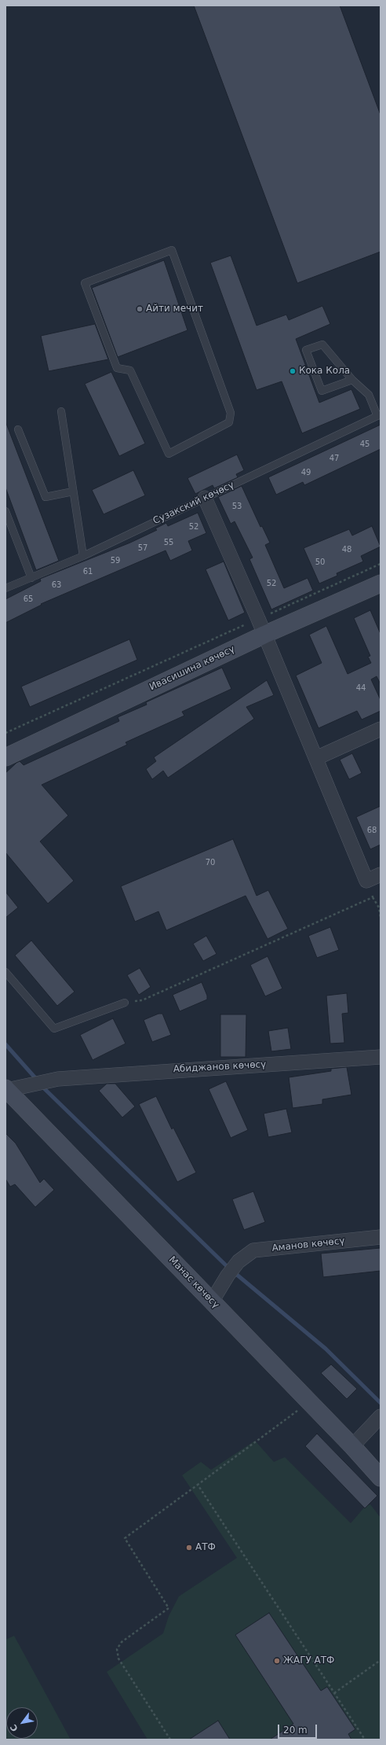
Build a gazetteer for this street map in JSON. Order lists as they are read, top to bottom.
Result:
{
  "streets": {
    "main road": ["Ивасишина көчөсү", "Манас көчөсү"],
    "street": ["Абиджанов көчөсү", "Аманов көчөсү"],
    "lane": ["Сузакский көчөсү"]
  },
  "crossings": [
    ["Абиджанов көчөсү", "Манас көчөсү"],
    ["Аманов көчөсү", "Манас көчөсү"]
  ],
  "places": [
    "Айти мечит",
    "Кока Кола",
    "АТФ",
    "ЖАГУ АТФ"
  ],
  "house_numbers": [
    "45",
    "47",
    "49",
    "53",
    "52",
    "55",
    "57",
    "48",
    "59",
    "50",
    "61",
    "52",
    "63",
    "65",
    "44",
    "68",
    "70"
  ],
  "scale_bar": "20 m",
  "north": "bottom left"
}
